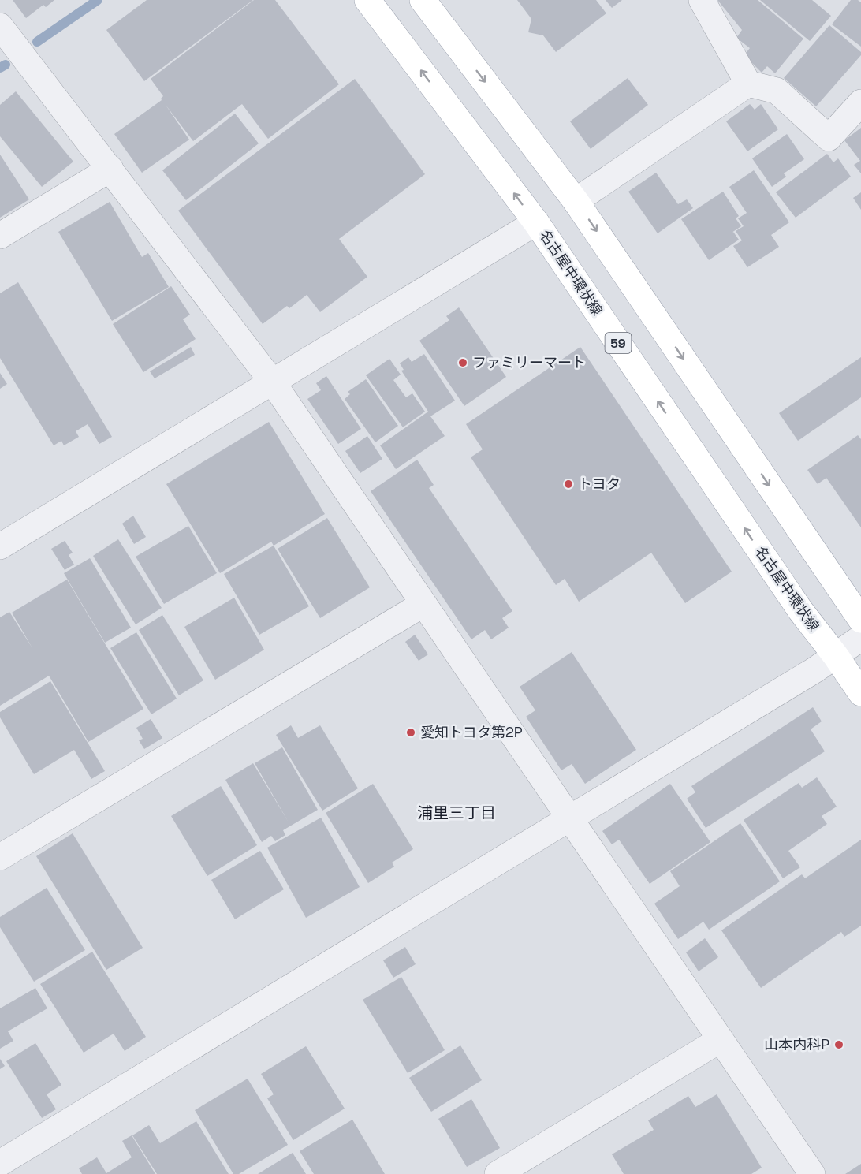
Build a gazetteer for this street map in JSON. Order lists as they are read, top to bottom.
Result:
{
  "streets": {
    "main road": ["名古屋中環状線", "59"]
  },
  "districts": ["浦里三丁目"],
  "places": [
    "ファミリーマート",
    "トヨタ",
    "愛知トヨタ第2P",
    "山本内科P"
  ]
}
